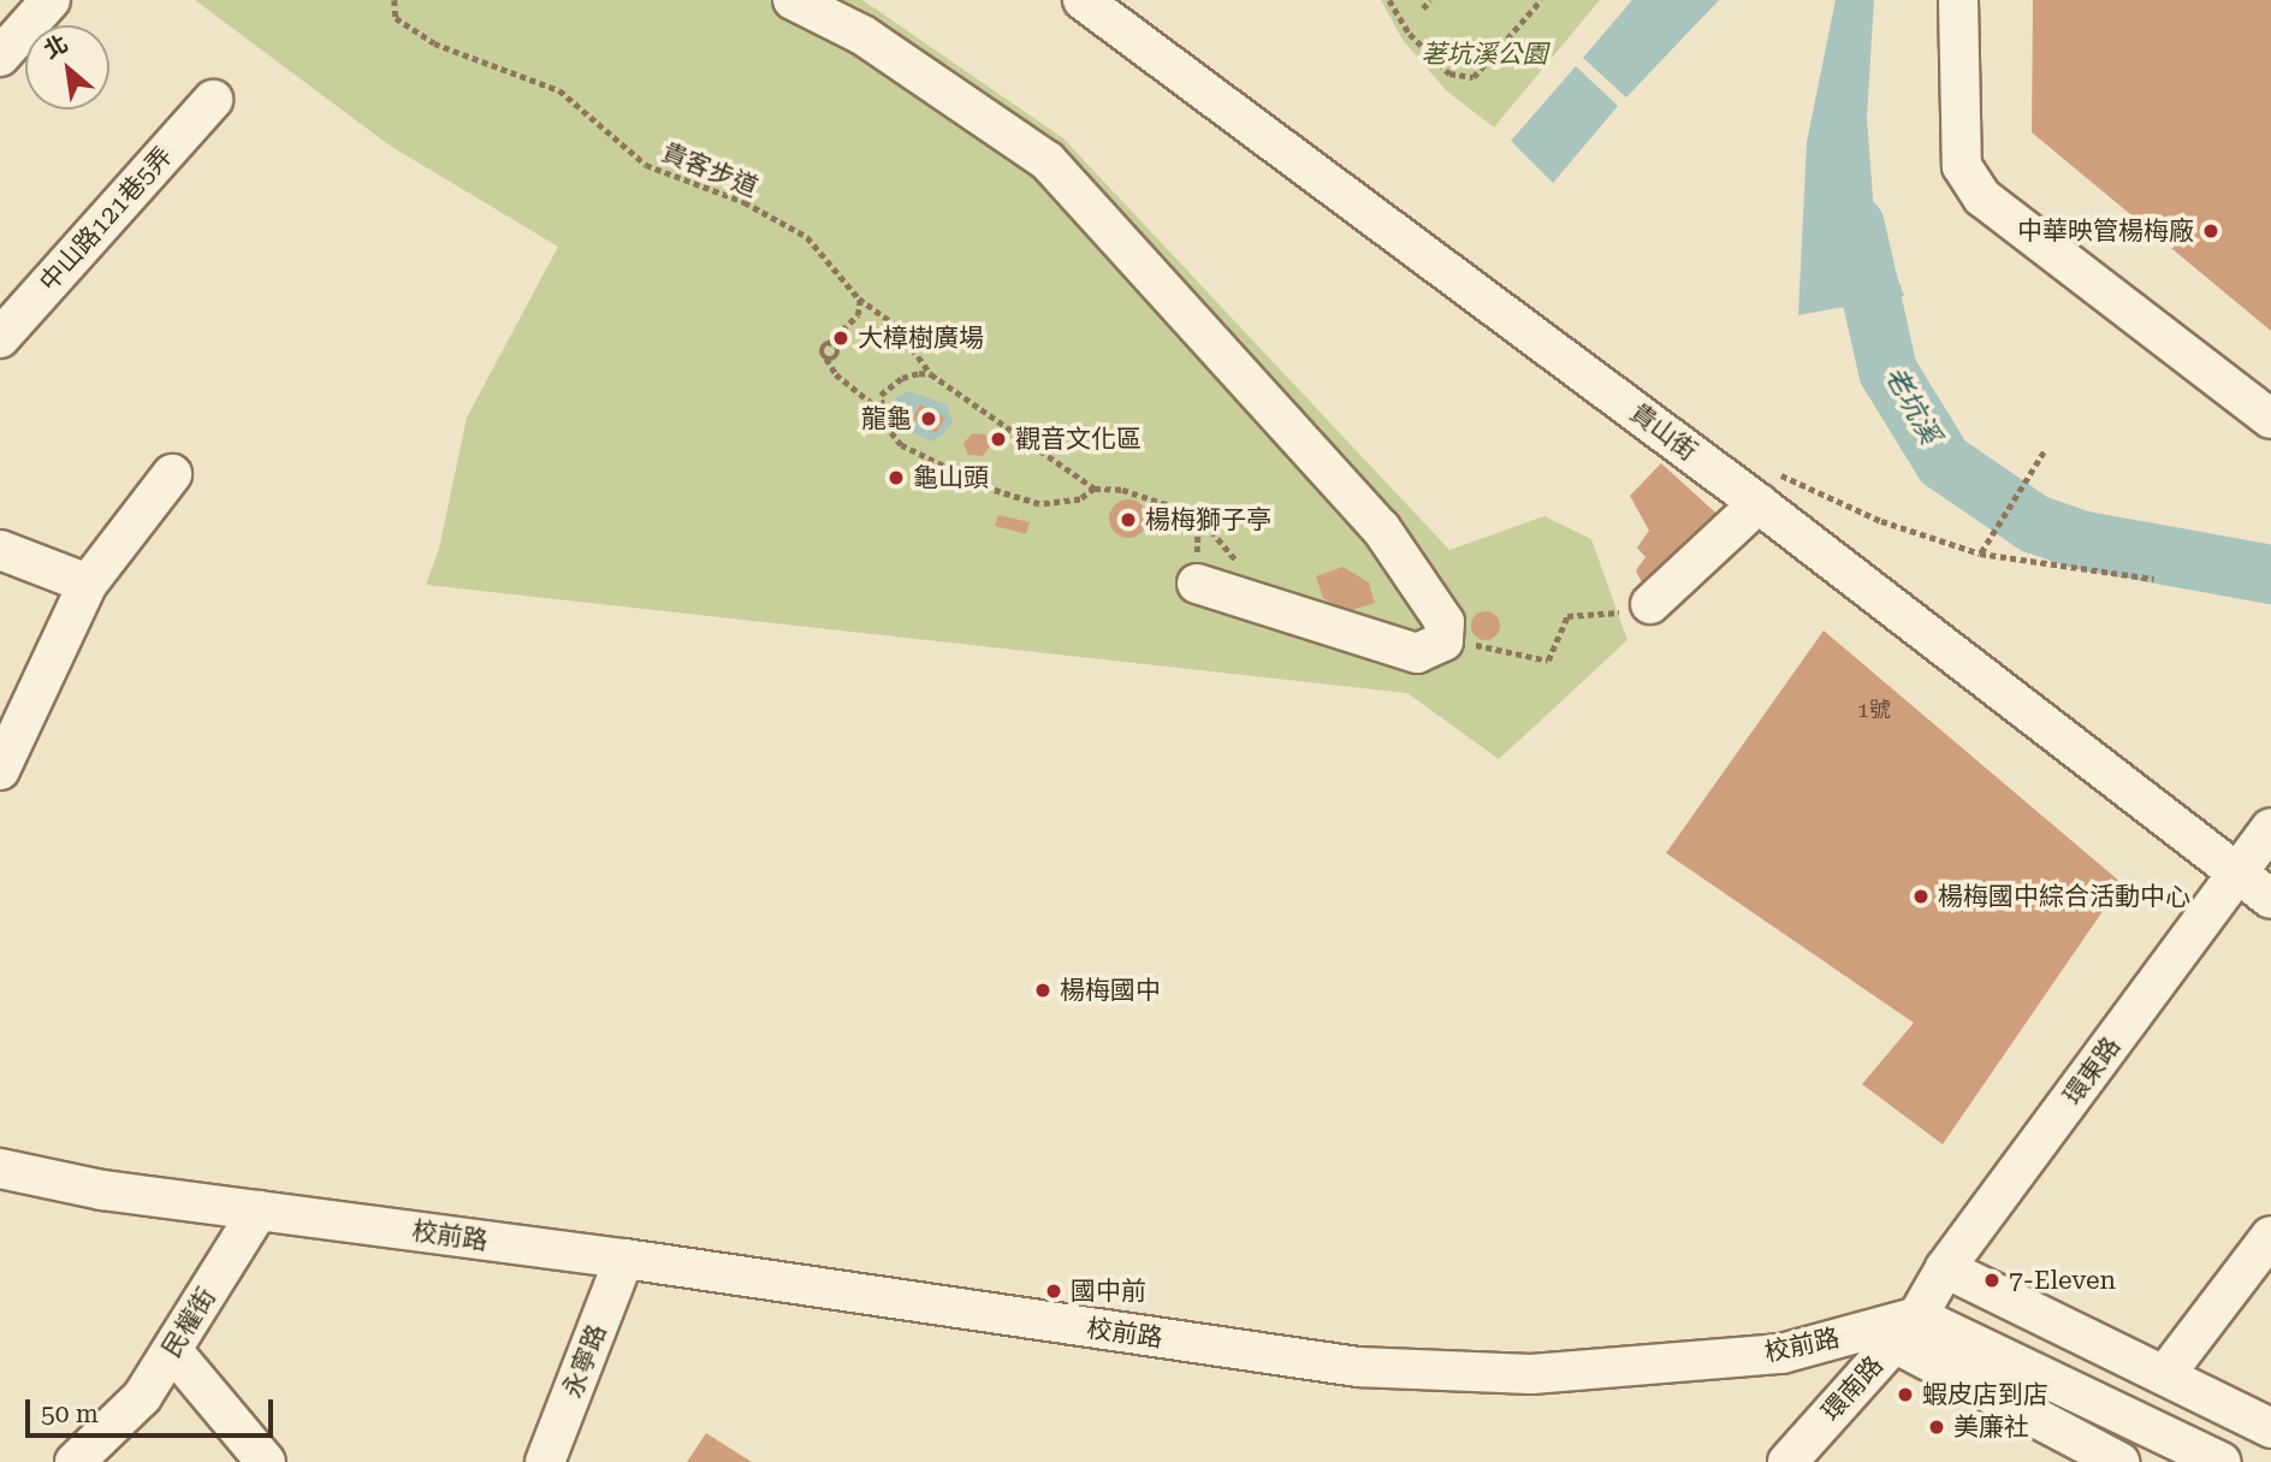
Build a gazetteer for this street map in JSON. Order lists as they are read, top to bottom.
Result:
{
  "streets": {
    "street": [
      "中山路121巷5弄",
      "貴山街",
      "環東路",
      "校前路",
      "民權街",
      "永寧路",
      "環南路"
    ],
    "path": ["貴客步道"]
  },
  "crossings": [
    ["貴山街", "環東路"],
    ["環東路", "校前路"],
    ["環東路", "環南路"],
    ["校前路", "民權街"],
    ["校前路", "永寧路"],
    ["校前路", "環南路"]
  ],
  "water": ["老坑溪"],
  "parks": ["荖坑溪公園"],
  "places": [
    "中華映管楊梅廠",
    "大樟樹廣場",
    "龍龜",
    "觀音文化區",
    "龜山頭",
    "楊梅獅子亭",
    "楊梅國中綜合活動中心",
    "楊梅國中",
    "7-Eleven",
    "國中前",
    "蝦皮店到店",
    "美廉社"
  ],
  "house_numbers": ["1號"],
  "scale_bar": "50 m",
  "north": "top left"
}
